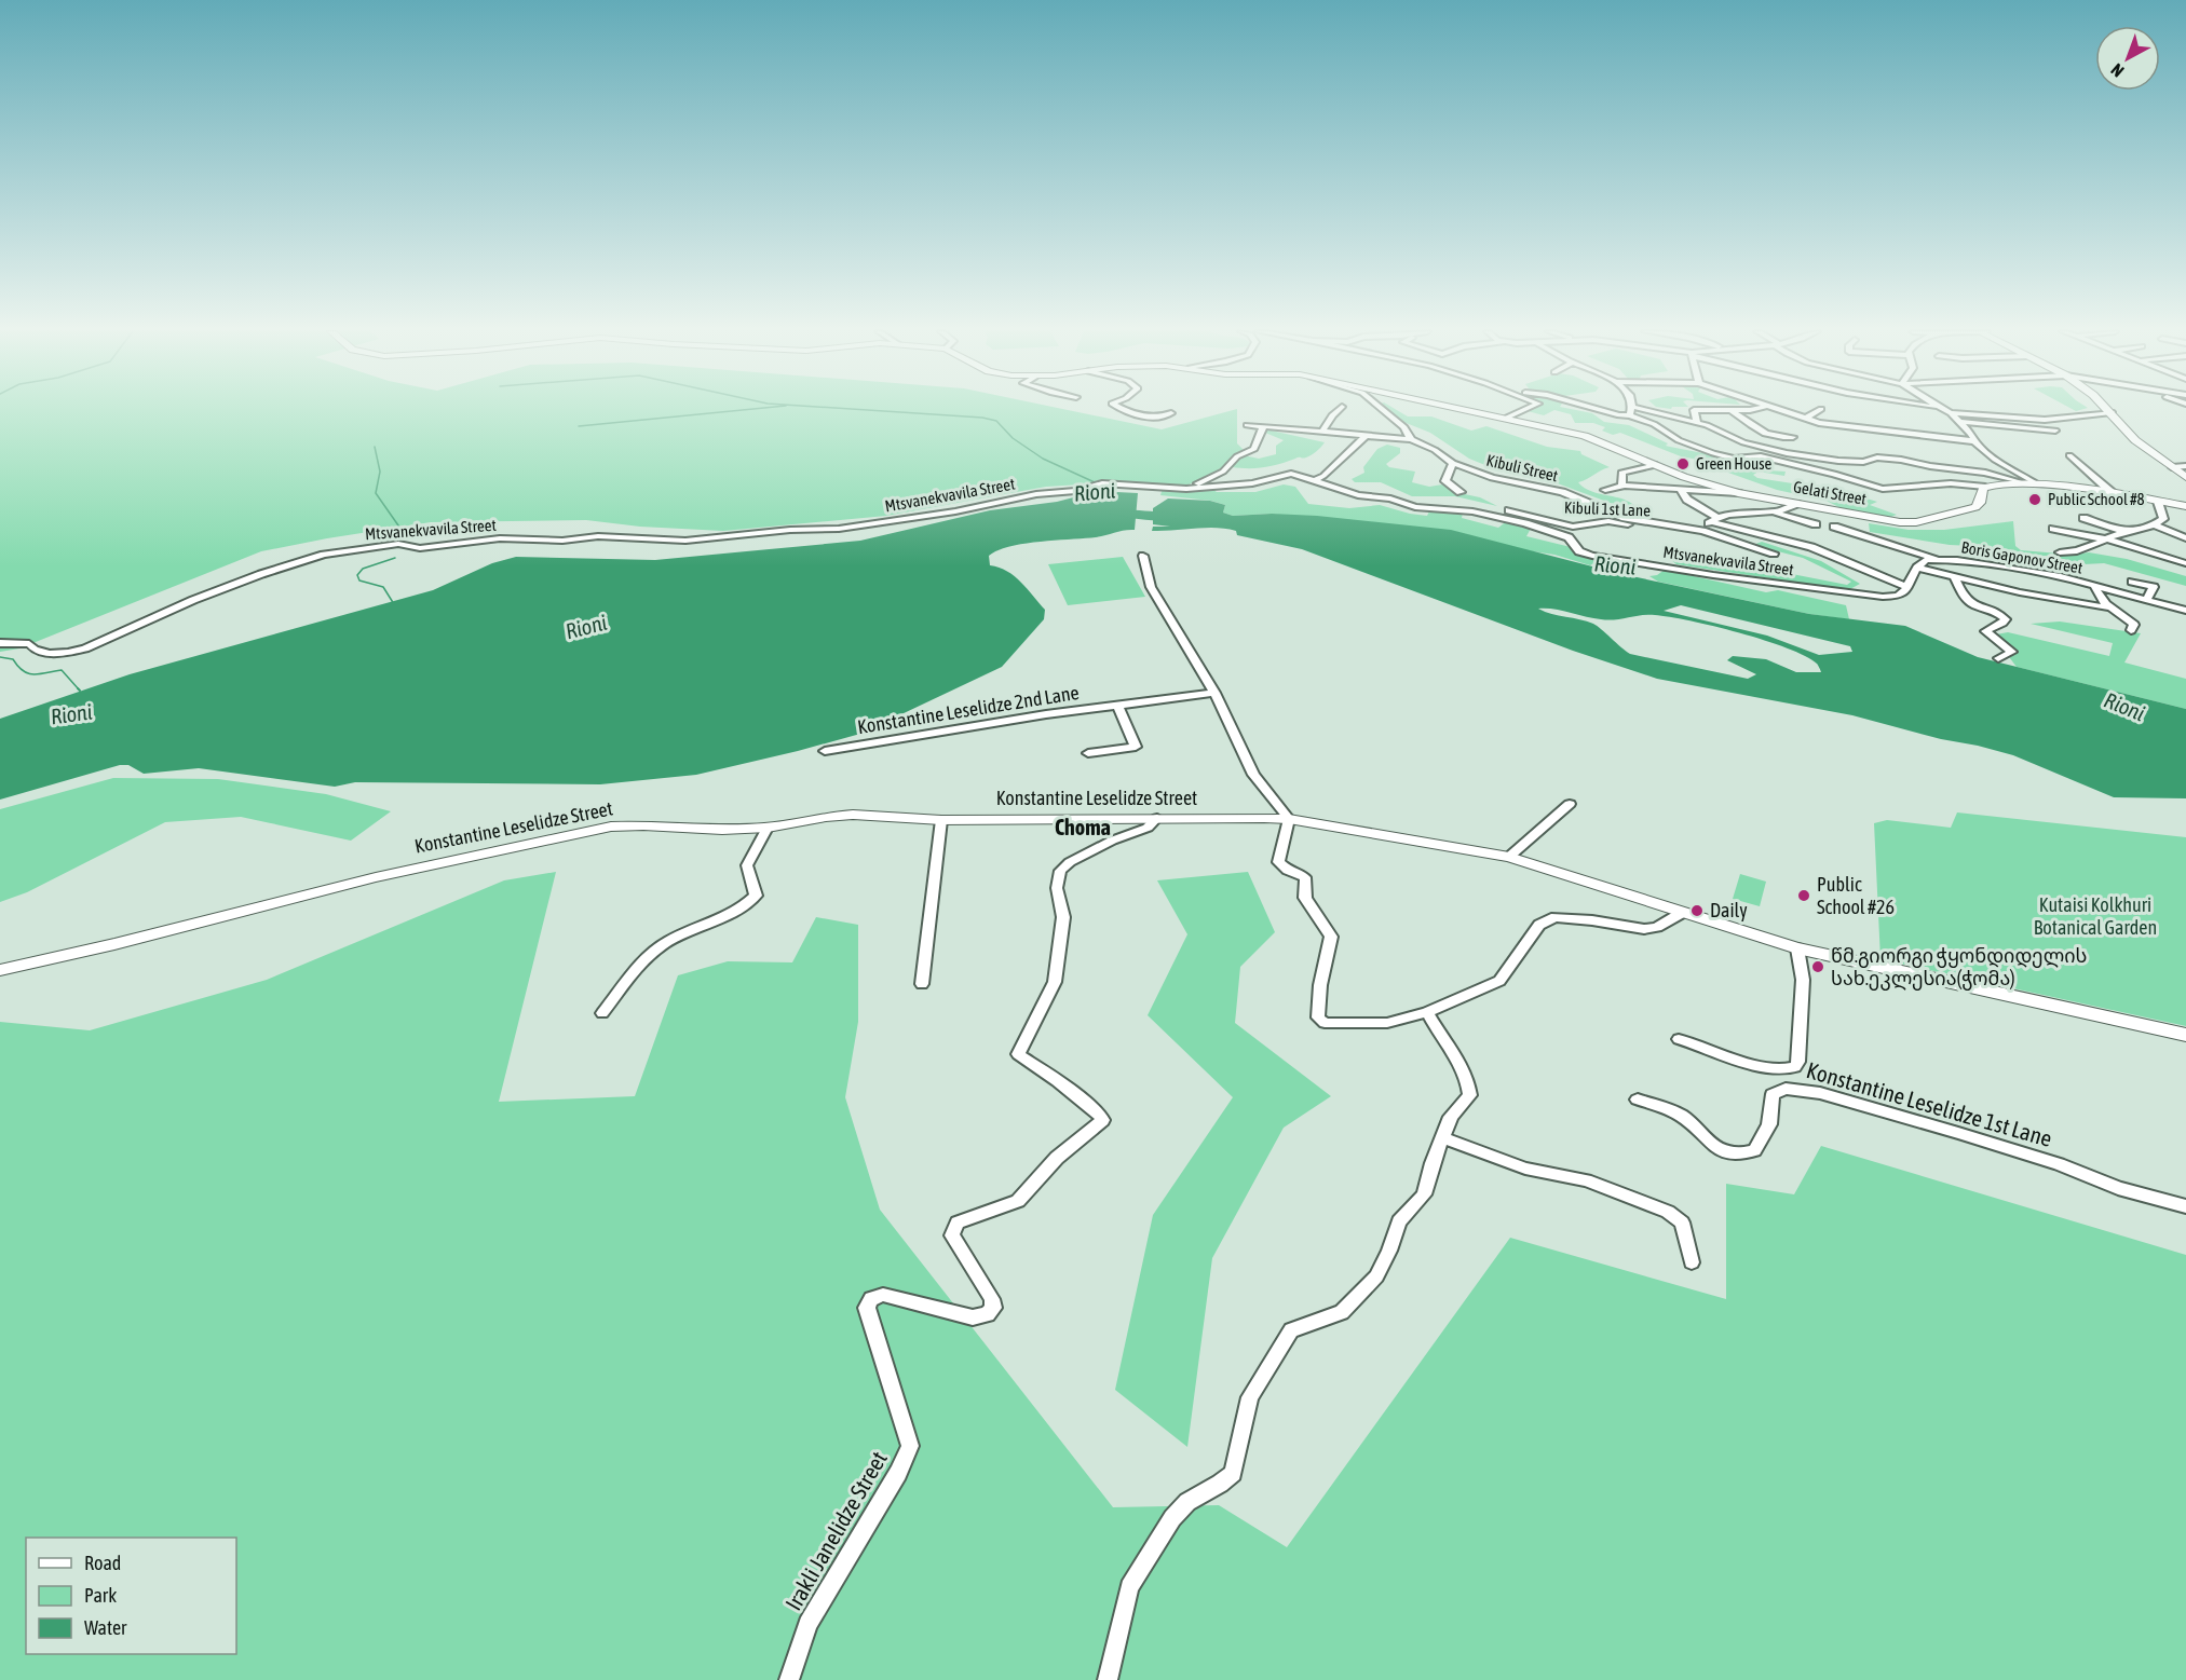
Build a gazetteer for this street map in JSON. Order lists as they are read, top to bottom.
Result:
{
  "streets": {
    "main road": ["Gelati Street", "Konstantine Leselidze Street"],
    "street": [
      "Kibuli Street",
      "Mtsvanekvavila Street",
      "Kibuli 1st Lane",
      "Boris Gaponov Street",
      "Konstantine Leselidze 2nd Lane",
      "Konstantine Leselidze 1st Lane",
      "Irakli Janelidze Street"
    ]
  },
  "crossings": [
    ["Kibuli Street", "Kibuli 1st Lane"],
    ["Mtsvanekvavila Street", "Kibuli 1st Lane"],
    ["Konstantine Leselidze Street", "Irakli Janelidze Street"]
  ],
  "districts": ["Choma"],
  "water": ["Rioni"],
  "parks": ["Kutaisi Kolkhuri Botanical Garden"],
  "places": [
    "Green House",
    "Public School #8",
    "Public School #26",
    "Daily",
    "წმ.გიორგი ჭყონდიდელის სახ.ეკლესია(ჭომა)"
  ],
  "legend": ["Road", "Park", "Water"],
  "north": "bottom left"
}
